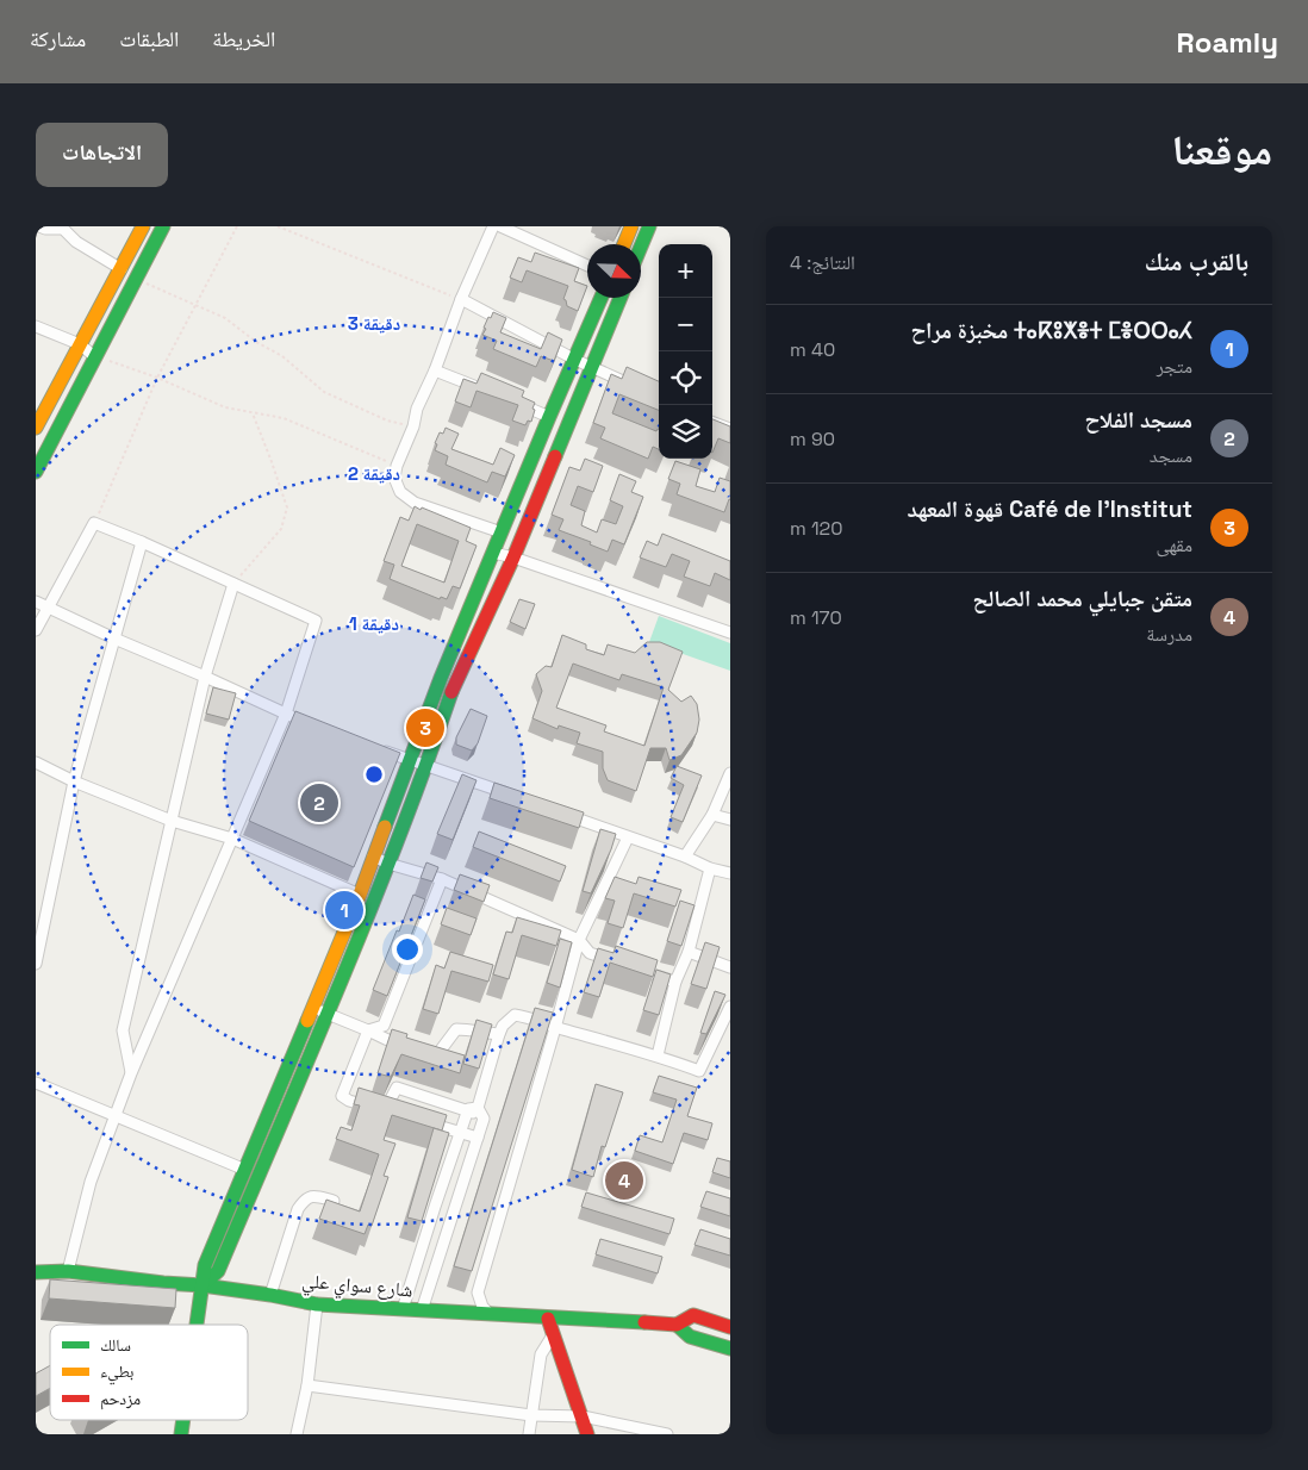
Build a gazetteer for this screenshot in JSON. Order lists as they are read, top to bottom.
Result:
{
  "streets": {
    "street": ["شارع سواي علي"]
  },
  "legend": ["سالك", "بطيء", "مزدحم"],
  "north": "bottom right",
  "page": {
    "header": "Roamly",
    "nav": ["الخريطة", "الطبقات", "مشاركة"],
    "title": "موقعنا",
    "buttons": "الاتجاهات",
    "heading": ["بالقرب منك", "النتائج: 4"],
    "map_buttons": ["+", "−"],
    "list": [
      {
        "mark": "1",
        "name": "ⵜⴰⴽⵓⵅⴻⵜ ⵎⴻⵔⵔⴰⵃ مخبزة مراح",
        "note": "متجر",
        "value": "40 m"
      },
      {
        "mark": "2",
        "name": "مسجد الفلاح",
        "note": "مسجد",
        "value": "90 m"
      },
      {
        "mark": "3",
        "name": "Café de l'Institut قهوة المعهد",
        "note": "مقهى",
        "value": "120 m"
      },
      {
        "mark": "4",
        "name": "متقن جبايلي محمد الصالح",
        "note": "مدرسة",
        "value": "170 m"
      }
    ],
    "pins": [
      "3",
      "2",
      "1",
      "4"
    ]
  },
  "rings": ["3 دقيقة", "2 دقيقة", "1 دقيقة"]
}
